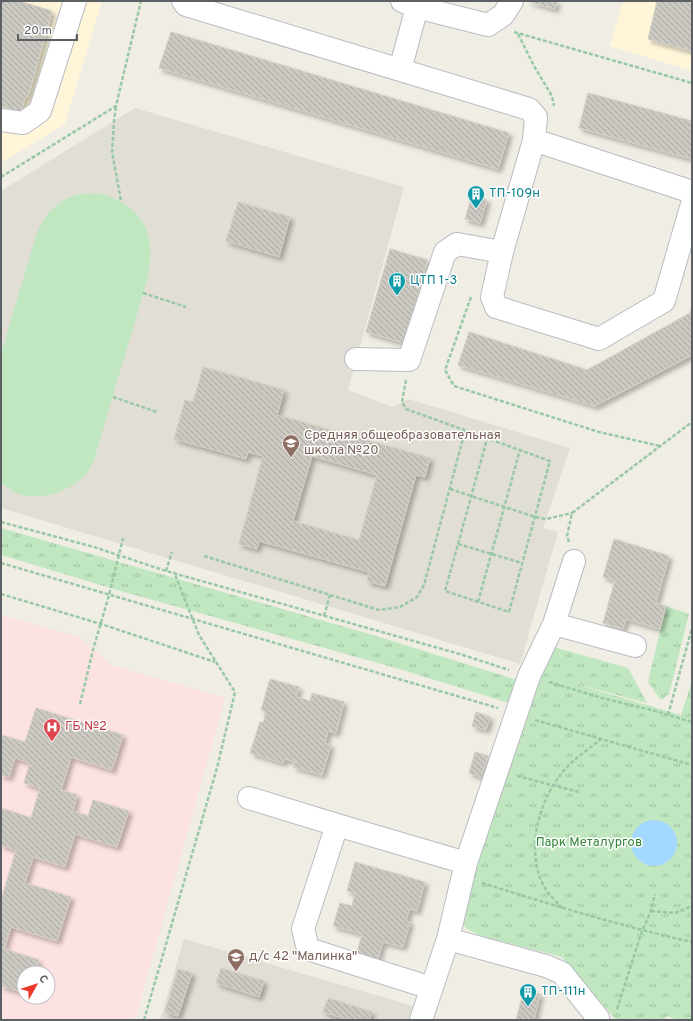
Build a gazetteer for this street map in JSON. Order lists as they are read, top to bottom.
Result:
{
  "parks": ["Парк Металургов"],
  "places": {
    "building": ["ТП-109н", "ЦТП 1-3", "ТП-111н"],
    "school or university": ["Средняя общеобразовательная школа №20", "д/с 42 \"Малинка\""],
    "hospital": ["ГБ №2"]
  },
  "scale_bar": "20 m",
  "north": "top right"
}
